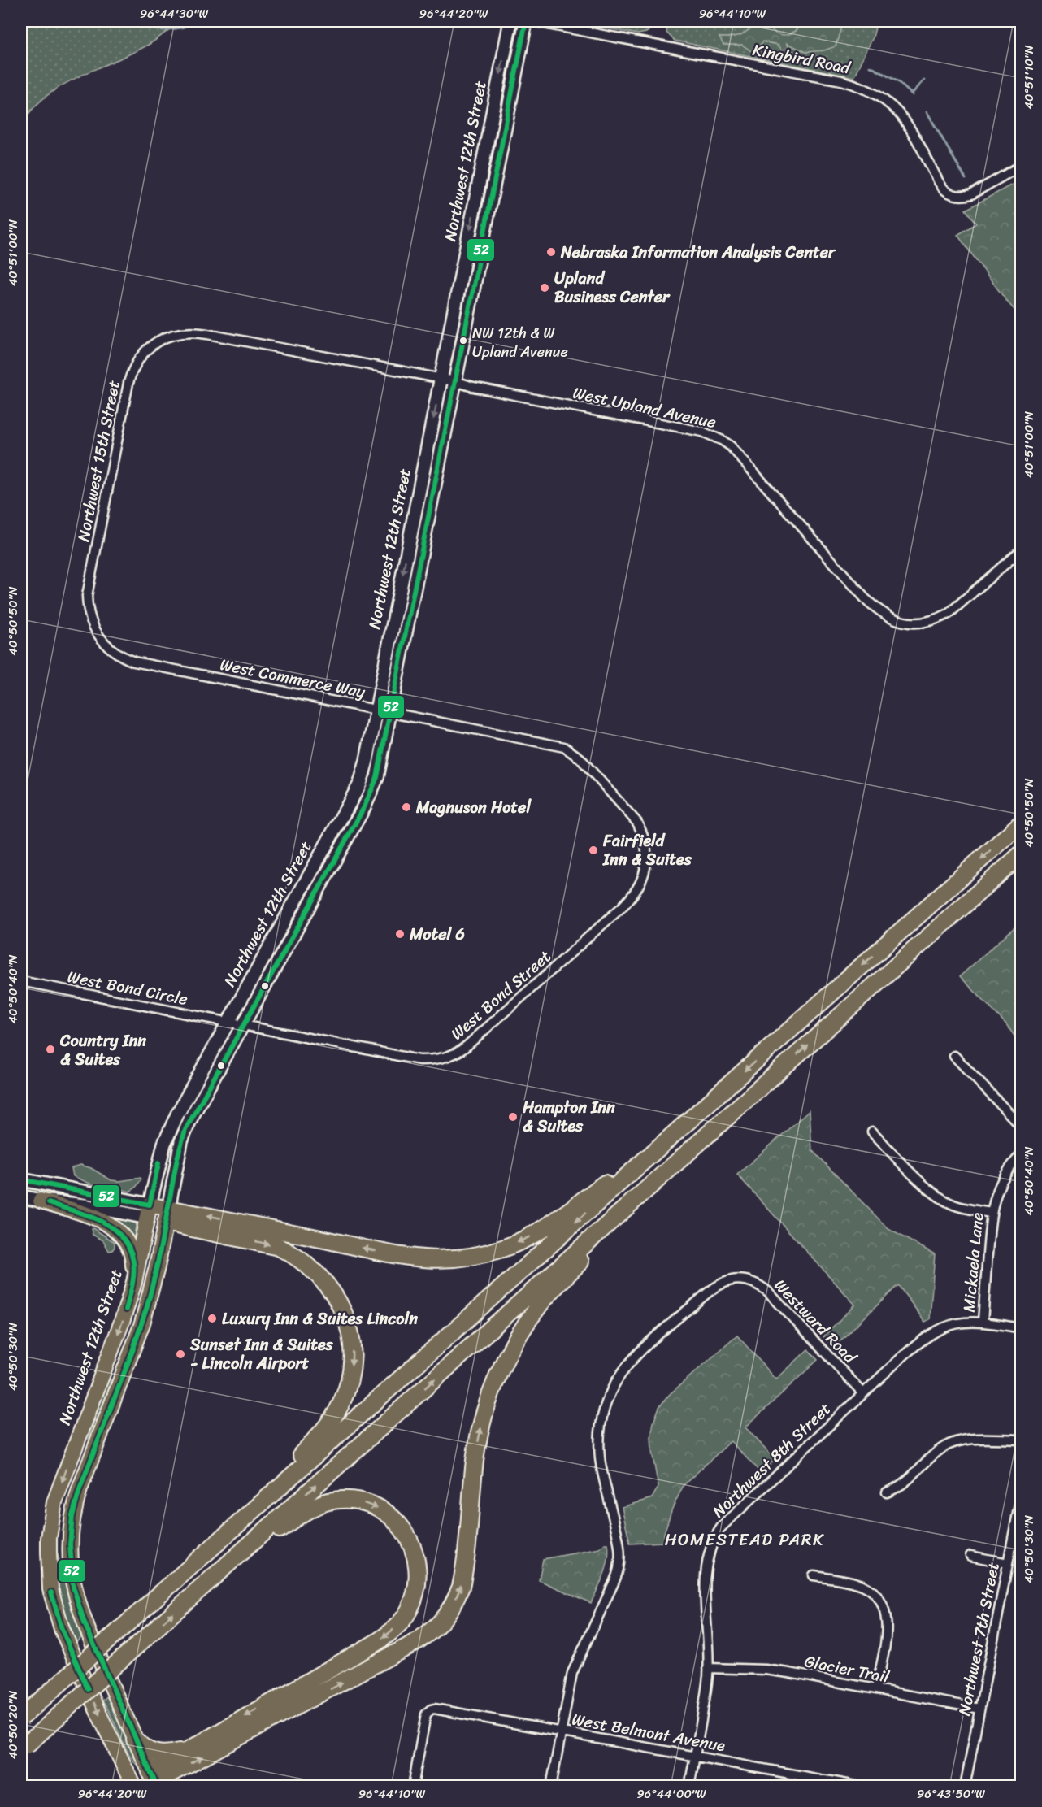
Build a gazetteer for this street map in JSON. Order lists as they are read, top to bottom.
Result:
{
  "streets": {
    "main road": ["Northwest 12th Street"],
    "street": [
      "Kingbird Road",
      "West Upland Avenue",
      "Northwest 15th Street",
      "West Commerce Way",
      "West Bond Circle",
      "West Bond Street",
      "Mickaela Lane",
      "Westward Road",
      "Northwest 8th Street",
      "Northwest 7th Street",
      "Glacier Trail",
      "West Belmont Avenue"
    ]
  },
  "crossings": [
    ["Northwest 12th Street", "West Upland Avenue"],
    ["Northwest 12th Street", "West Commerce Way"],
    ["Northwest 12th Street", "West Bond Circle"],
    ["Northwest 12th Street", "West Bond Street"],
    ["West Upland Avenue", "Northwest 15th Street"],
    ["Northwest 15th Street", "West Commerce Way"],
    ["West Commerce Way", "West Bond Street"],
    ["West Bond Circle", "West Bond Street"],
    ["Mickaela Lane", "Northwest 8th Street"],
    ["Westward Road", "Northwest 8th Street"],
    ["Westward Road", "West Belmont Avenue"],
    ["Northwest 8th Street", "Glacier Trail"],
    ["Northwest 8th Street", "West Belmont Avenue"],
    ["Northwest 7th Street", "Glacier Trail"]
  ],
  "districts": ["HOMESTEAD PARK"],
  "places": [
    "Nebraska Information Analysis Center",
    "Upland Business Center",
    "NW 12th & W Upland Avenue",
    "Magnuson Hotel",
    "Fairfield Inn & Suites",
    "Motel 6",
    "Country Inn & Suites",
    "Hampton Inn & Suites",
    "Luxury Inn & Suites Lincoln",
    "Sunset Inn & Suites - Lincoln Airport"
  ],
  "lines": ["transit line 52"],
  "coordinates": [
    "96°44'30\"W",
    "96°44'20\"W",
    "96°44'10\"W",
    "40°51'10\"N",
    "40°51'00\"N",
    "40°50'50\"N",
    "40°50'40\"N",
    "40°50'30\"N",
    "40°50'20\"N",
    "96°44'00\"W",
    "96°43'50\"W"
  ]
}
